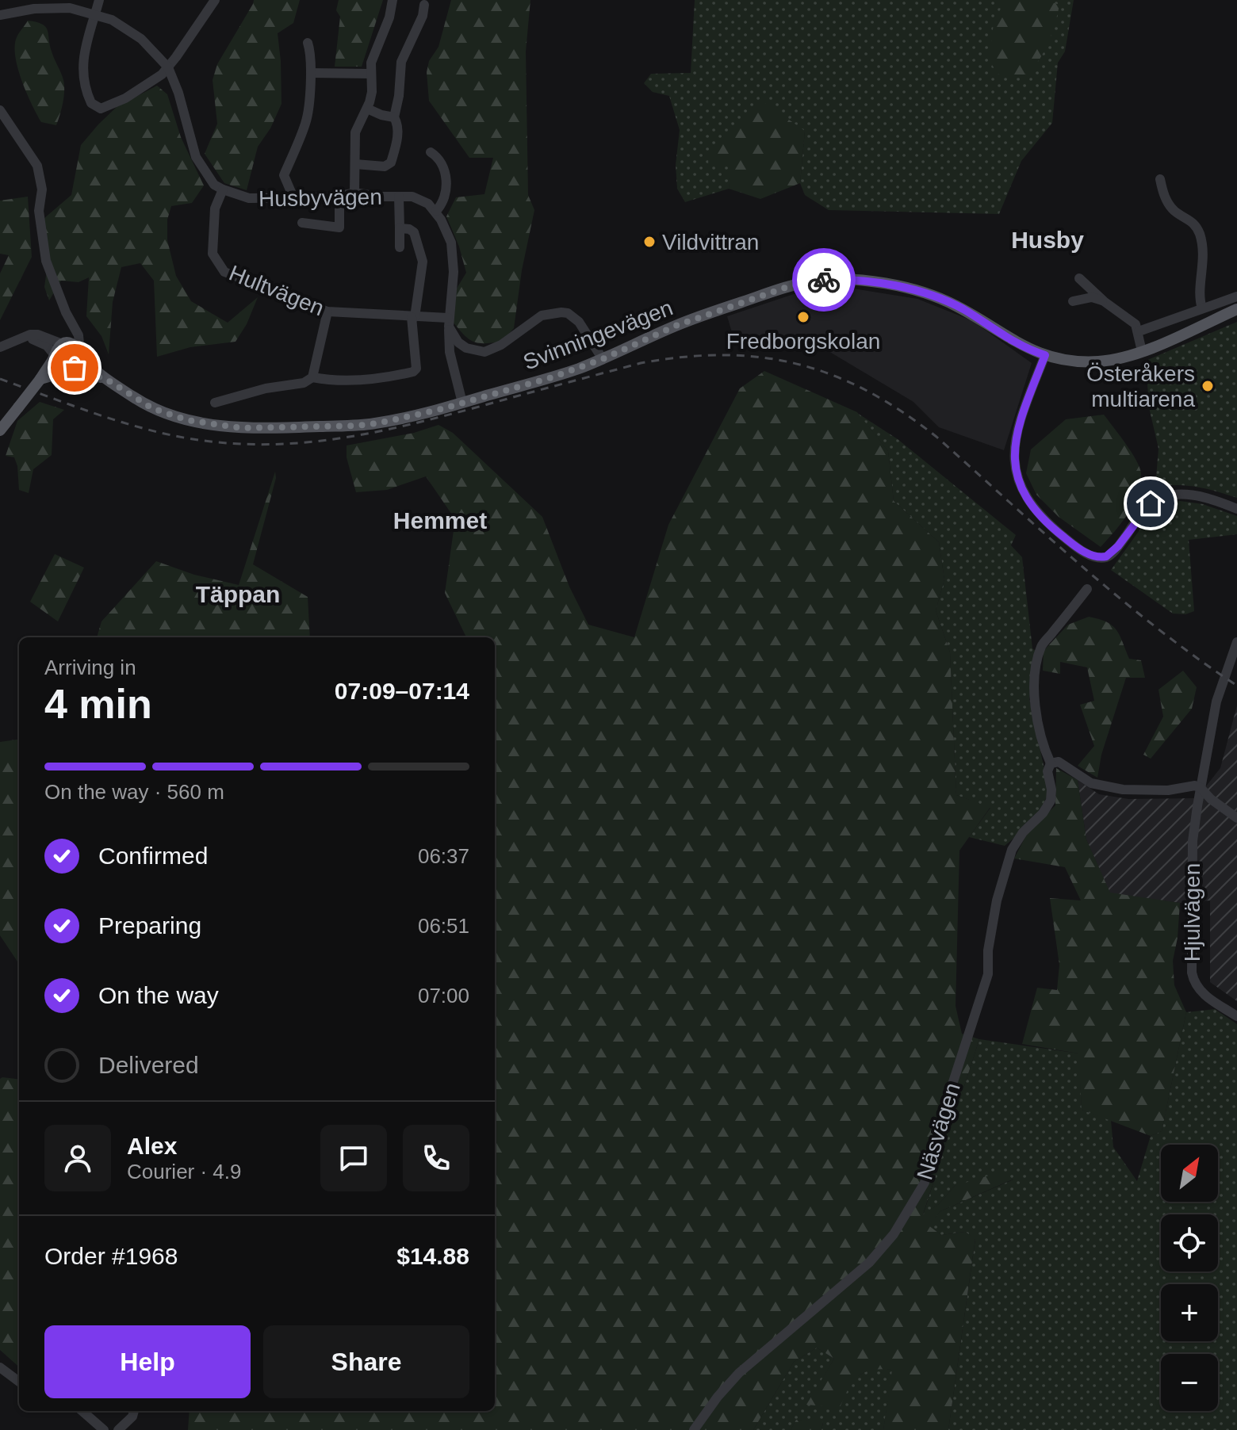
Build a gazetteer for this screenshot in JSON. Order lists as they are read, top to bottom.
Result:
{
  "streets": {
    "main road": ["Svinningevägen"],
    "street": [
      "Husbyvägen",
      "Hultvägen",
      "Hjulvägen",
      "Näsvägen"
    ]
  },
  "crossings": [
    ["Husbyvägen", "Hultvägen"]
  ],
  "districts": ["Husby", "Hemmet", "Täppan"],
  "places": ["Vildvittran", "Fredborgskolan", "Österåkers multiarena"],
  "north": "top right",
  "page": {
    "heading": ["4 min", "Arriving in", "07:09–07:14"],
    "panel": [
      "Alex",
      "Courier · 4.9",
      "Order #1968",
      "$14.88"
    ],
    "bar": "On the way · 560 m",
    "list": [
      ["Confirmed", "06:37"],
      ["Preparing", "06:51"],
      ["On the way", "07:00"],
      "Delivered"
    ],
    "map_buttons": ["+", "−"],
    "buttons": ["Help", "Share"]
  }
}
